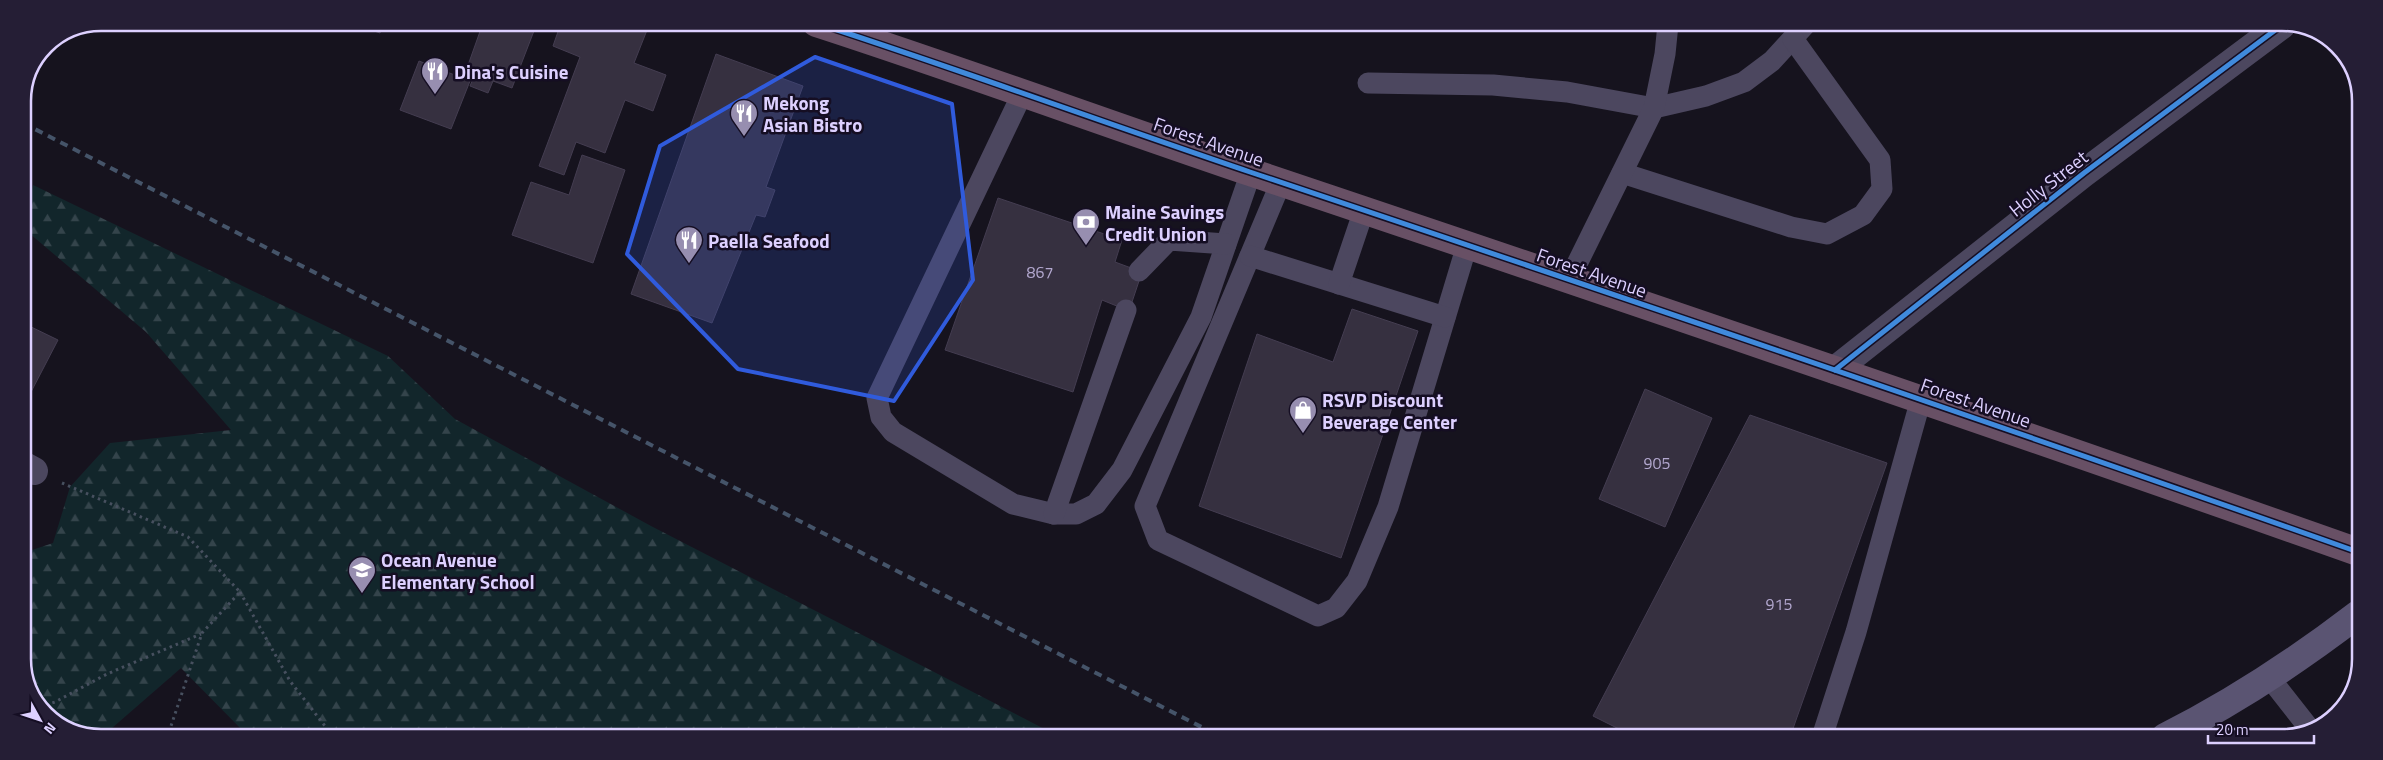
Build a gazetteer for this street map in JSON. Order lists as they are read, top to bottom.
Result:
{
  "streets": {
    "highway": ["Forest Avenue"],
    "street": ["Holly Street"]
  },
  "crossings": [
    ["Forest Avenue", "Holly Street"]
  ],
  "places": {
    "restaurant": ["Dina's Cuisine", "Mekong Asian Bistro", "Paella Seafood"],
    "bank": ["Maine Savings Credit Union"],
    "shop": ["RSVP Discount Beverage Center"],
    "school or university": ["Ocean Avenue Elementary School"]
  },
  "house_numbers": ["867", "905", "915"],
  "scale_bar": "20 m",
  "north": "bottom right"
}
